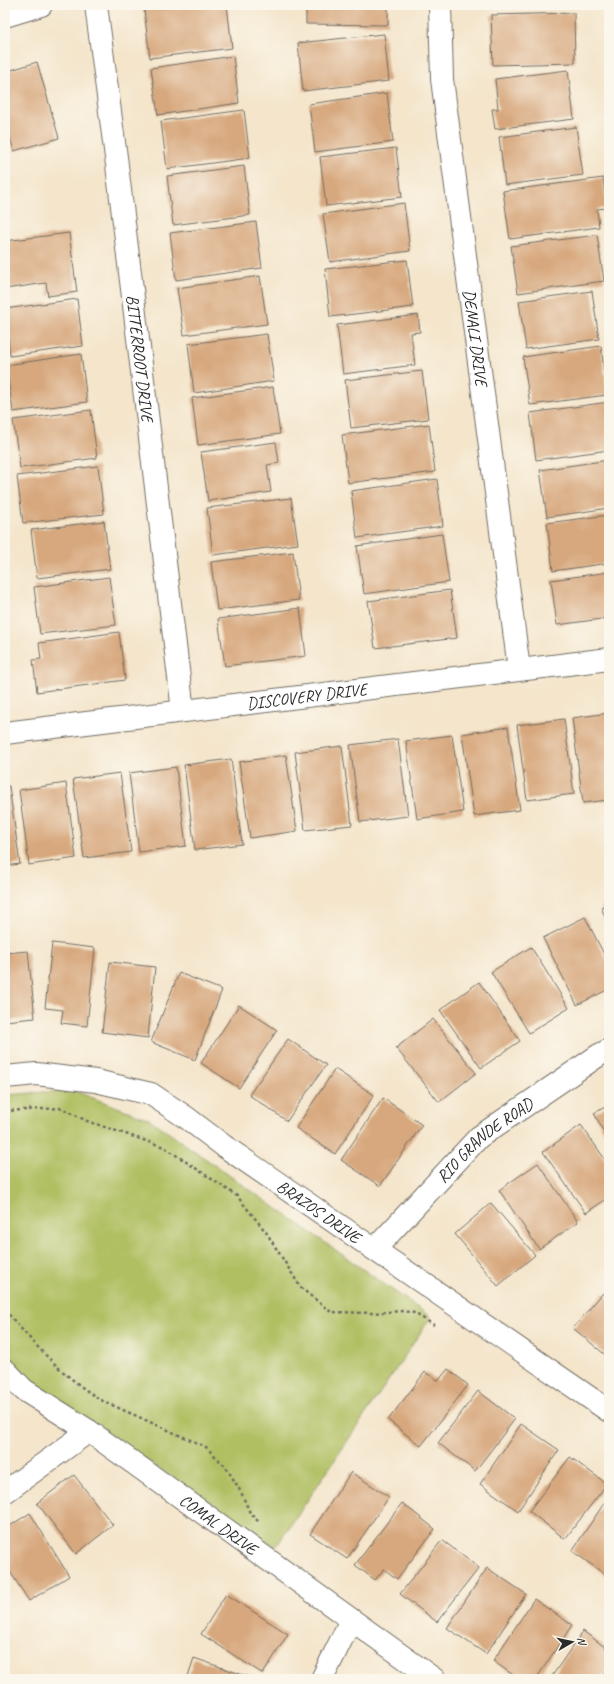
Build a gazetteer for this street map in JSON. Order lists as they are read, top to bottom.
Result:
{
  "streets": {
    "street": [
      "DENALI DRIVE",
      "BITTERROOT DRIVE",
      "DISCOVERY DRIVE",
      "RIO GRANDE ROAD",
      "BRAZOS DRIVE",
      "COMAL DRIVE"
    ]
  },
  "crossings": [
    ["DENALI DRIVE", "DISCOVERY DRIVE"],
    ["BITTERROOT DRIVE", "DISCOVERY DRIVE"],
    ["RIO GRANDE ROAD", "BRAZOS DRIVE"]
  ],
  "north": "right"
}
